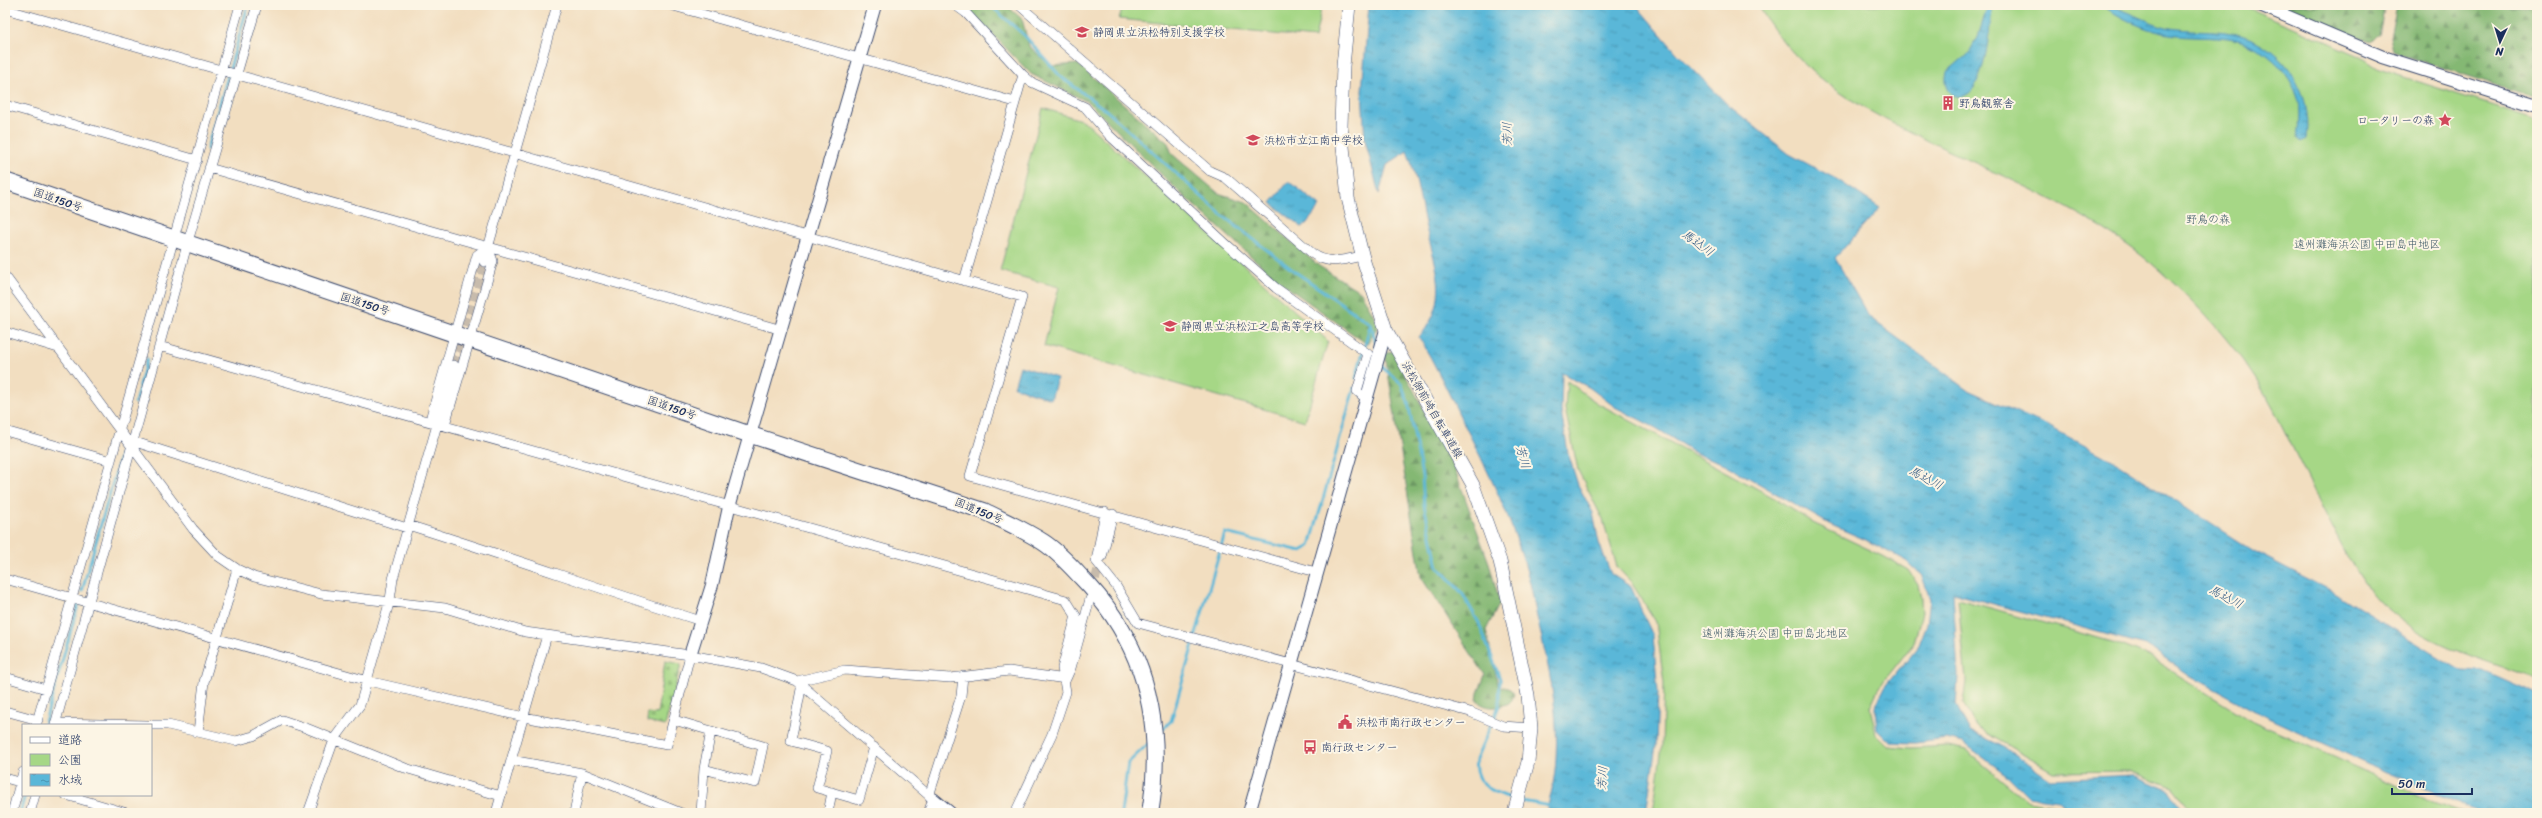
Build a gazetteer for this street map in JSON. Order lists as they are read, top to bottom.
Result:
{
  "streets": {
    "highway": ["国道150号"],
    "main road": ["浜松御前崎自転車道線"]
  },
  "water": ["芳川", "馬込川"],
  "parks": ["野鳥の森", "遠州灘海浜公園 中田島中地区", "遠州灘海浜公園 中田島北地区"],
  "places": {
    "school or university": ["静岡県立浜松特別支援学校", "浜松市立江南中学校", "静岡県立浜松江之島高等学校"],
    "building": ["野鳥観察舎"],
    "place": ["ロータリーの森"],
    "public building": ["浜松市南行政センター"],
    "bus stop": ["南行政センター"]
  },
  "legend": ["道路", "公園", "水域"],
  "scale_bar": "50 m",
  "north": "bottom"
}
